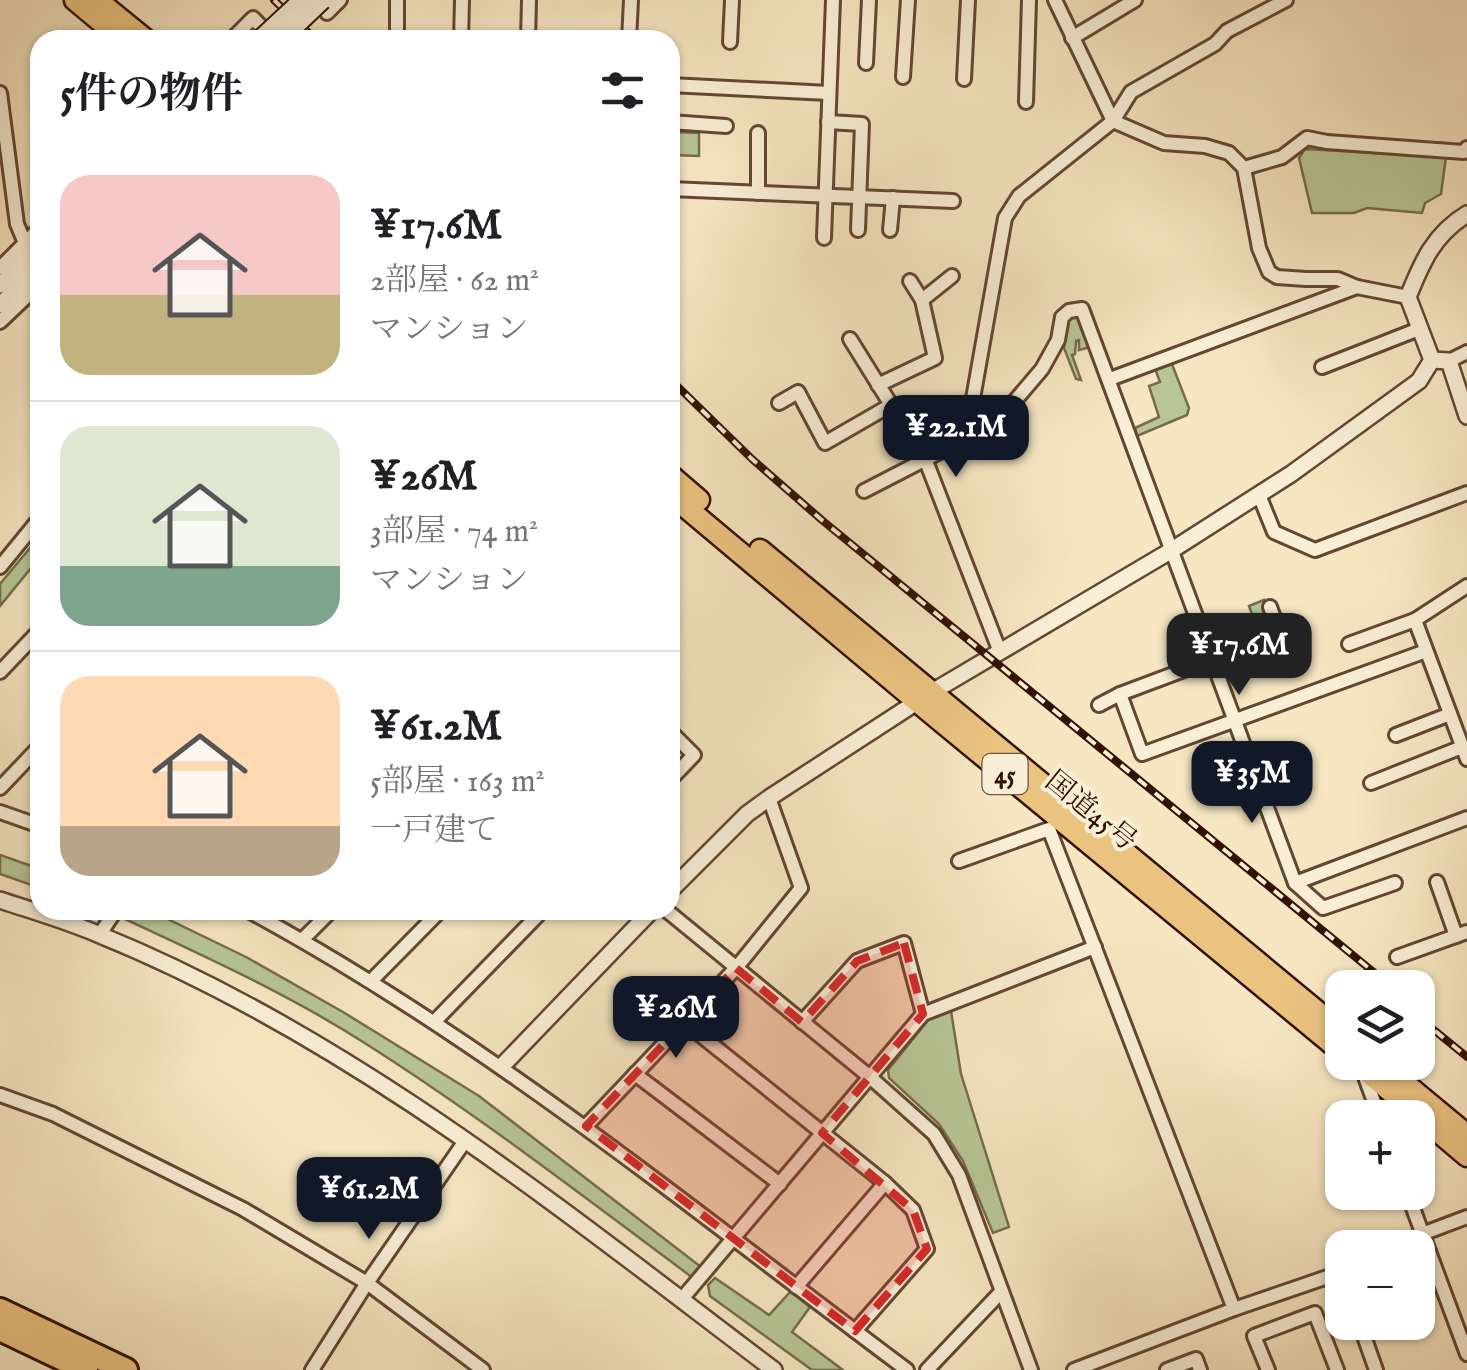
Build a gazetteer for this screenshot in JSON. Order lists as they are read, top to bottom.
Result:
{
  "streets": {
    "highway": ["45", "国道45号"]
  },
  "page": {
    "heading": "5件の物件",
    "list": [
      {
        "name": "¥17.6M",
        "note": "2部屋 · 62 m² · マンション"
      },
      {
        "name": "¥26M",
        "note": "3部屋 · 74 m² · マンション"
      },
      {
        "name": "¥61.2M",
        "note": "5部屋 · 163 m² · 一戸建て"
      }
    ],
    "price": [
      "¥22.1M",
      "¥17.6M",
      "¥35M",
      "¥26M",
      "¥61.2M"
    ],
    "map_buttons": ["+", "−"]
  }
}
